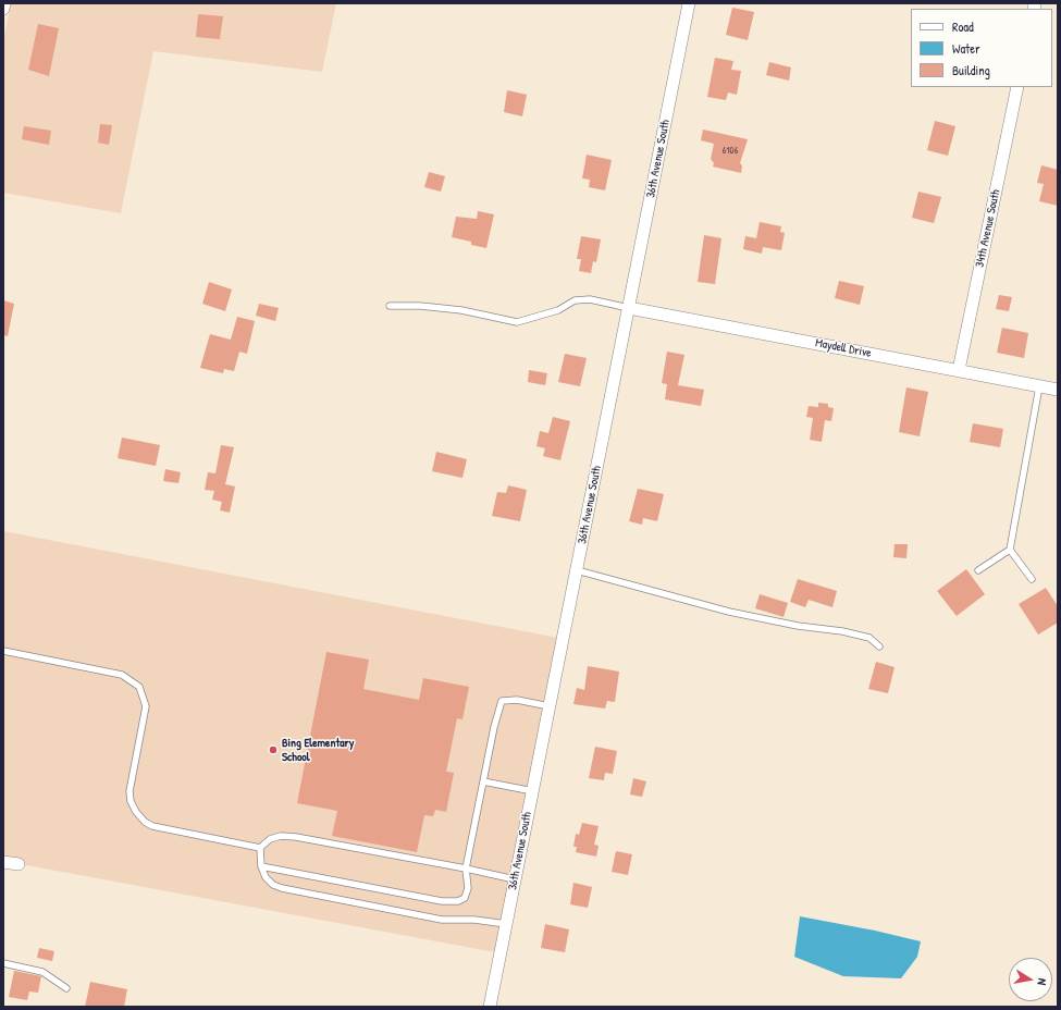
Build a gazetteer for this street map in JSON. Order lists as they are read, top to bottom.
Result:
{
  "streets": {
    "street": ["36th Avenue South", "34th Avenue South", "Maydell Drive"]
  },
  "crossings": [
    ["36th Avenue South", "Maydell Drive"],
    ["34th Avenue South", "Maydell Drive"]
  ],
  "places": ["Bing Elementary School"],
  "house_numbers": ["6106"],
  "legend": ["Road", "Water", "Building"],
  "north": "right"
}
